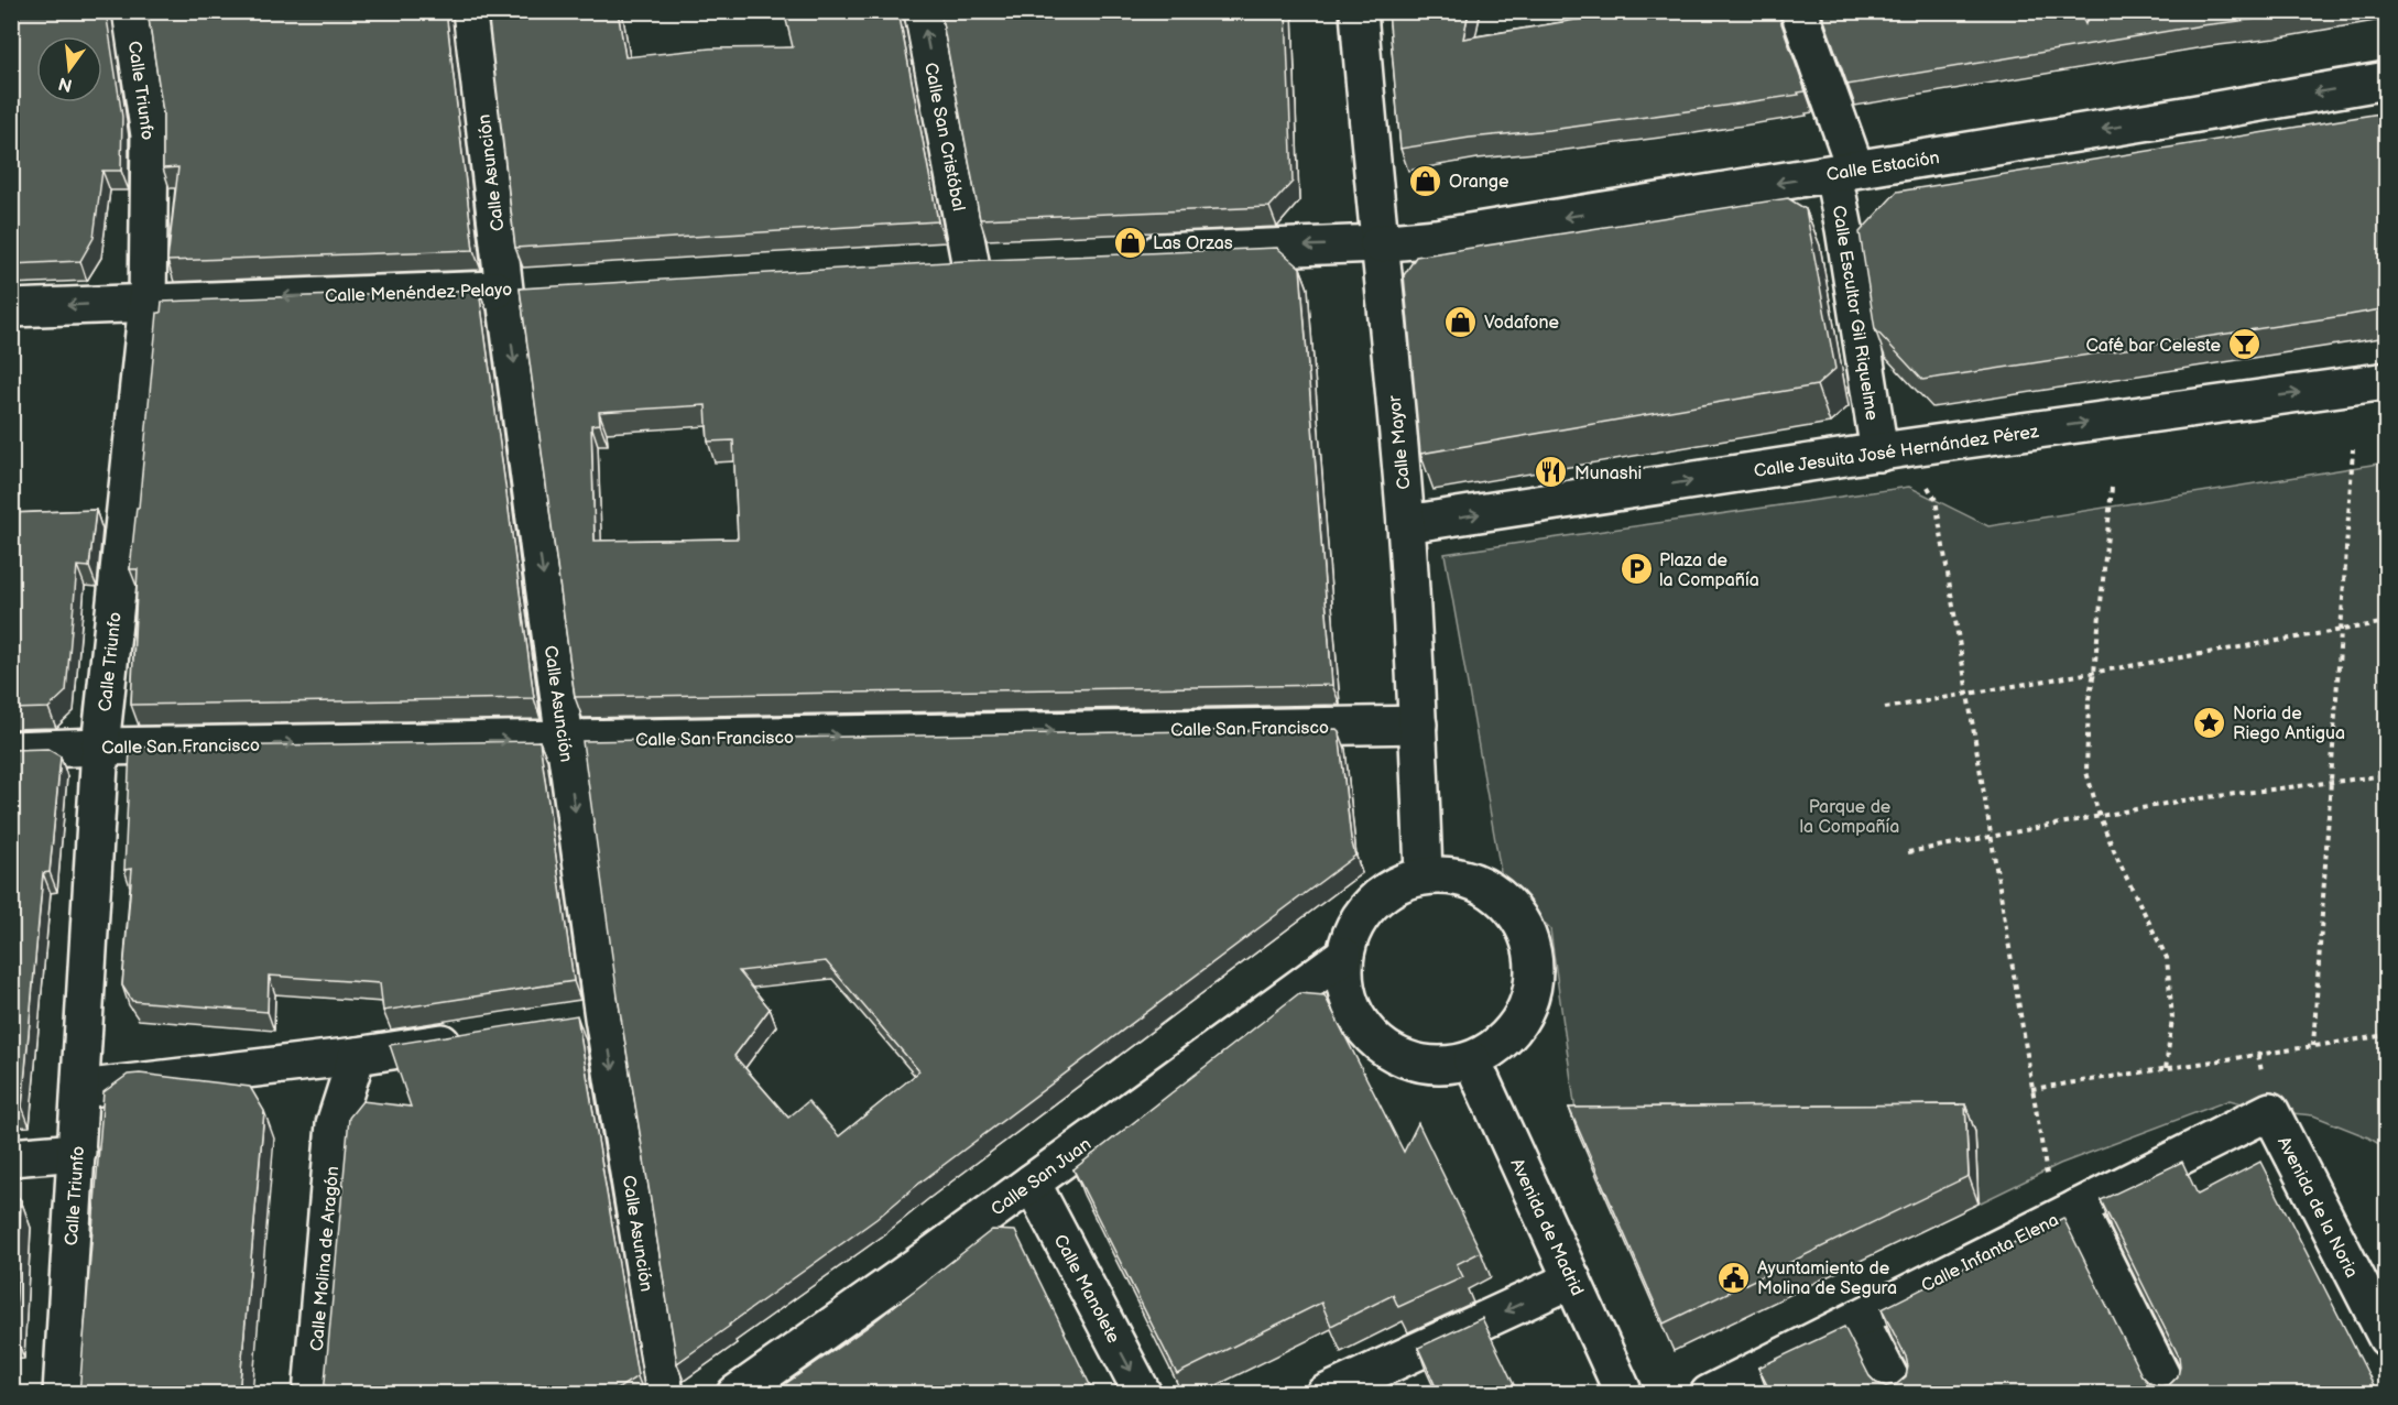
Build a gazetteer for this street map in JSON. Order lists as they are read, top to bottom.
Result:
{
  "streets": {
    "street": [
      "Calle Triunfo",
      "Calle San Cristóbal",
      "Calle Estación",
      "Calle Asunción",
      "Calle Menéndez Pelayo",
      "Calle Escultor Gil Riquelme",
      "Calle Mayor",
      "Calle Jesuita José Hernández Pérez",
      "Calle San Francisco",
      "Calle San Juan",
      "Avenida de la Noria",
      "Avenida de Madrid",
      "Calle Infanta Elena",
      "Calle Molina de Aragón",
      "Calle Manolete"
    ]
  },
  "crossings": [
    ["Calle Triunfo", "Calle Menéndez Pelayo"],
    ["Calle Triunfo", "Calle San Francisco"],
    ["Calle Estación", "Calle Escultor Gil Riquelme"],
    ["Calle Estación", "Calle Mayor"],
    ["Calle Asunción", "Calle Menéndez Pelayo"],
    ["Calle Asunción", "Calle San Francisco"],
    ["Calle Escultor Gil Riquelme", "Calle Jesuita José Hernández Pérez"],
    ["Calle Mayor", "Calle Jesuita José Hernández Pérez"],
    ["Calle Mayor", "Calle San Francisco"],
    ["Calle Mayor", "Calle San Juan"],
    ["Calle Mayor", "Avenida de Madrid"],
    ["Calle San Juan", "Avenida de Madrid"],
    ["Calle San Juan", "Calle Manolete"],
    ["Avenida de la Noria", "Calle Infanta Elena"]
  ],
  "one_way": [
    "Calle San Cristóbal",
    "Calle Estación",
    "Calle Asunción",
    "Calle Menéndez Pelayo",
    "Calle Jesuita José Hernández Pérez",
    "Calle San Francisco",
    "Calle Manolete"
  ],
  "parks": ["Parque de la Compañía"],
  "places": {
    "shop": ["Orange", "Las Orzas", "Vodafone"],
    "bar": ["Café bar Celeste"],
    "restaurant": ["Munashi"],
    "parking": ["Plaza de la Compañía"],
    "place": ["Noria de Riego Antigua"],
    "public building": ["Ayuntamiento de Molina de Segura"]
  },
  "north": "bottom"
}
